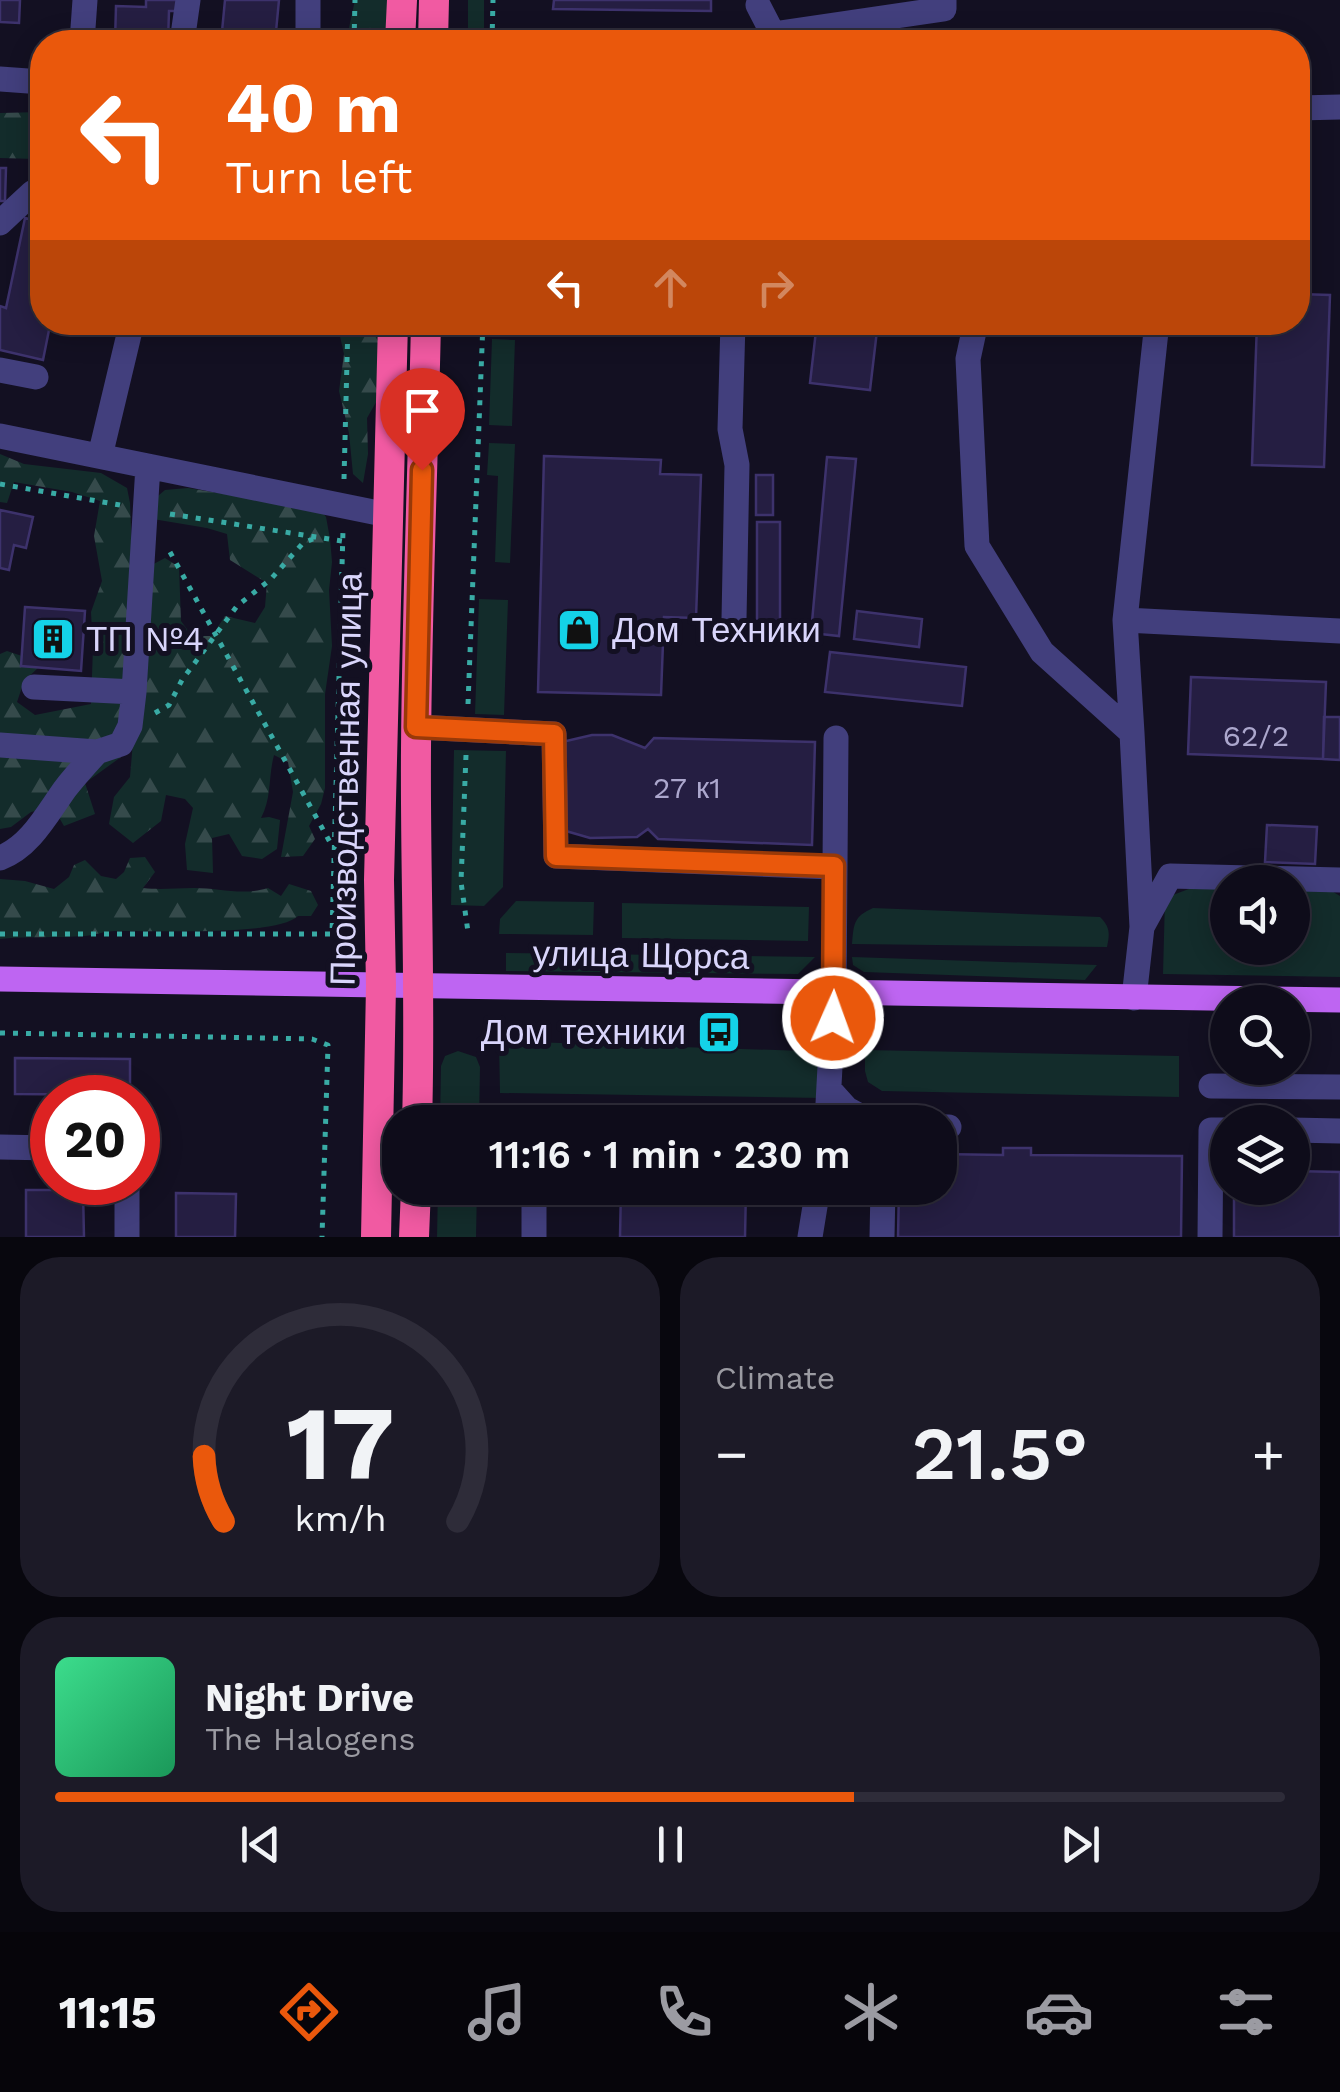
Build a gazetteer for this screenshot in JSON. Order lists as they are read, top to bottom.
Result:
{
  "streets": {
    "highway": ["Производственная улица"],
    "main road": ["улица Щорса"]
  },
  "crossings": [
    ["Производственная улица", "улица Щорса"]
  ],
  "places": {
    "shop": ["Дом Техники"],
    "building": ["ТП №4"],
    "bus stop": ["Дом техники"]
  },
  "house_numbers": ["62/2", "27 к1"],
  "page": {
    "turn": ["40 m", "Turn left"],
    "limit": "20",
    "trip": "11:16 · 1 min · 230 m",
    "tile": "Climate",
    "heat": ["−", "21.5°", "+"],
    "song": ["Night Drive", "The Halogens"],
    "tabs": "11:15",
    "gauge": ["17", "km/h"]
  }
}
